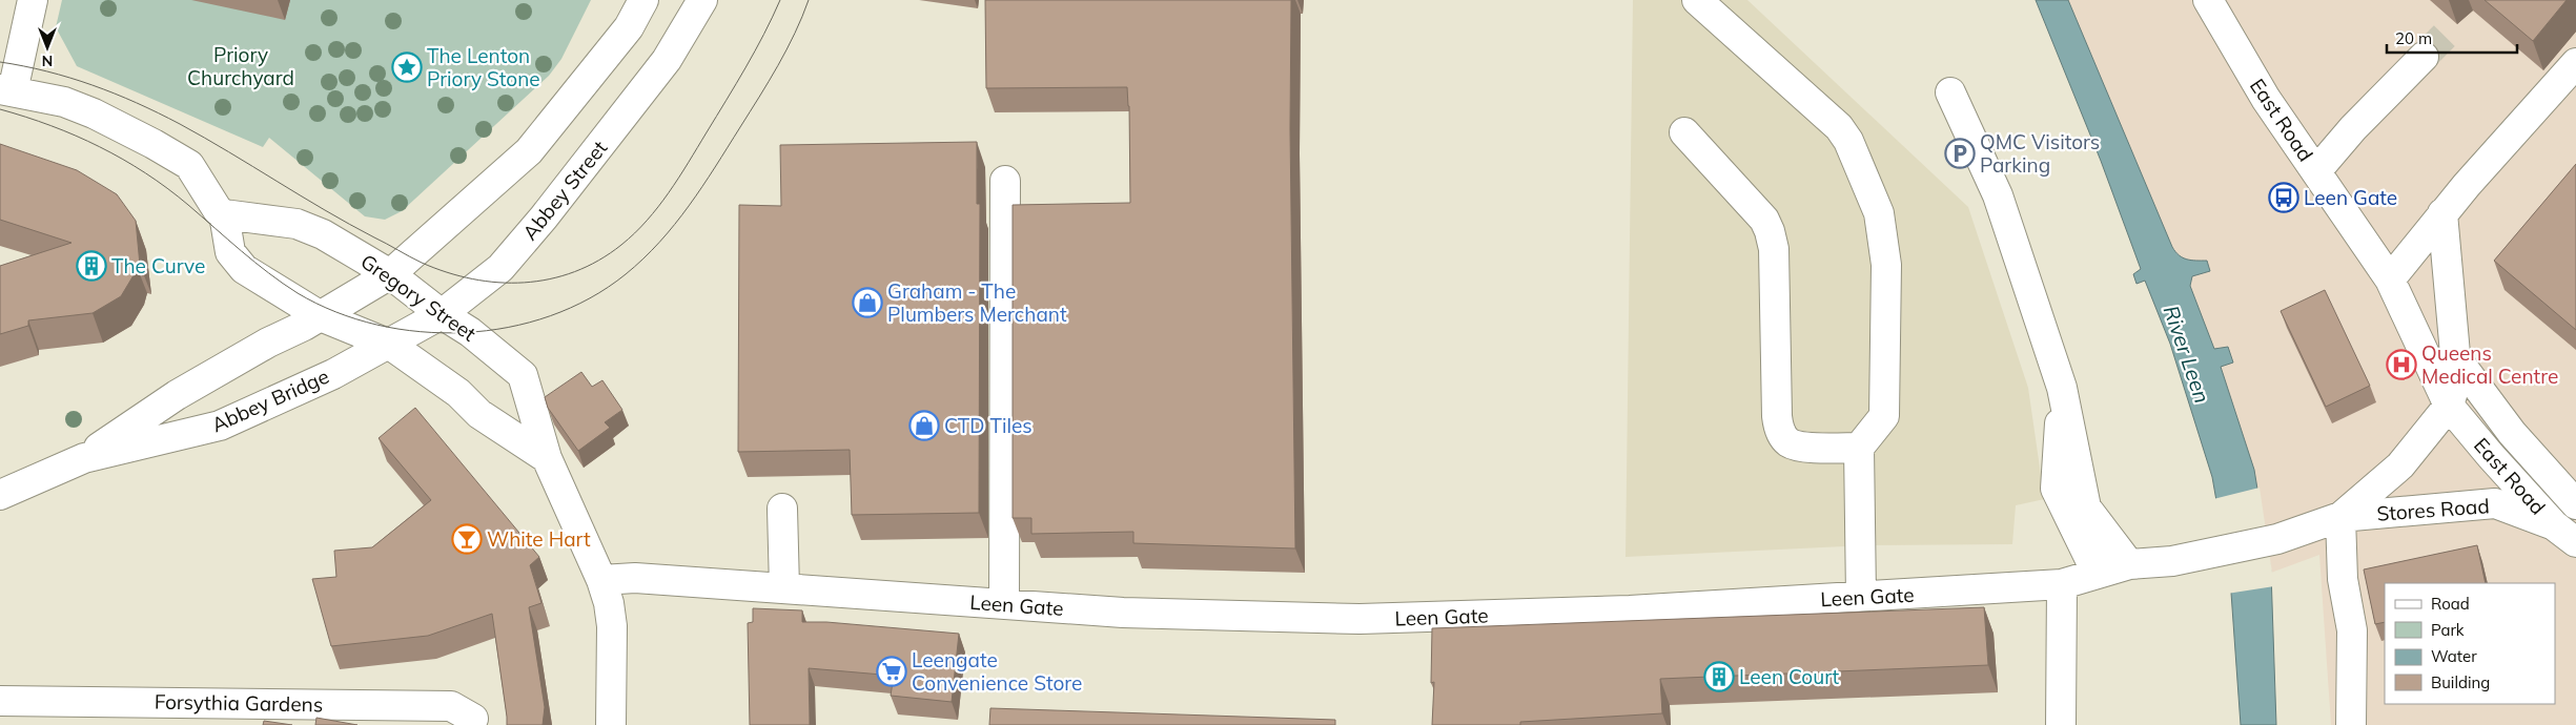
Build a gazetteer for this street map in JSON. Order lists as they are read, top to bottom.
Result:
{
  "streets": {
    "street": [
      "East Road",
      "Abbey Street",
      "Gregory Street",
      "Abbey Bridge",
      "Stores Road",
      "Leen Gate",
      "Forsythia Gardens"
    ]
  },
  "crossings": [
    ["East Road", "Stores Road"],
    ["Abbey Street", "Gregory Street"],
    ["Abbey Street", "Abbey Bridge"],
    ["Gregory Street", "Leen Gate"],
    ["Stores Road", "Leen Gate"]
  ],
  "water": ["River Leen"],
  "parks": ["Priory Churchyard"],
  "places": {
    "place": ["The Lenton Priory Stone"],
    "parking": ["QMC Visitors Parking"],
    "bus stop": ["Leen Gate"],
    "building": ["The Curve", "Leen Court"],
    "shop": ["Graham - The Plumbers Merchant", "CTD Tiles"],
    "hospital": ["Queens Medical Centre"],
    "bar": ["White Hart"],
    "supermarket": ["Leengate Convenience Store"]
  },
  "legend": [
    "Road",
    "Park",
    "Water",
    "Building"
  ],
  "scale_bar": "20 m",
  "north": "bottom"
}
